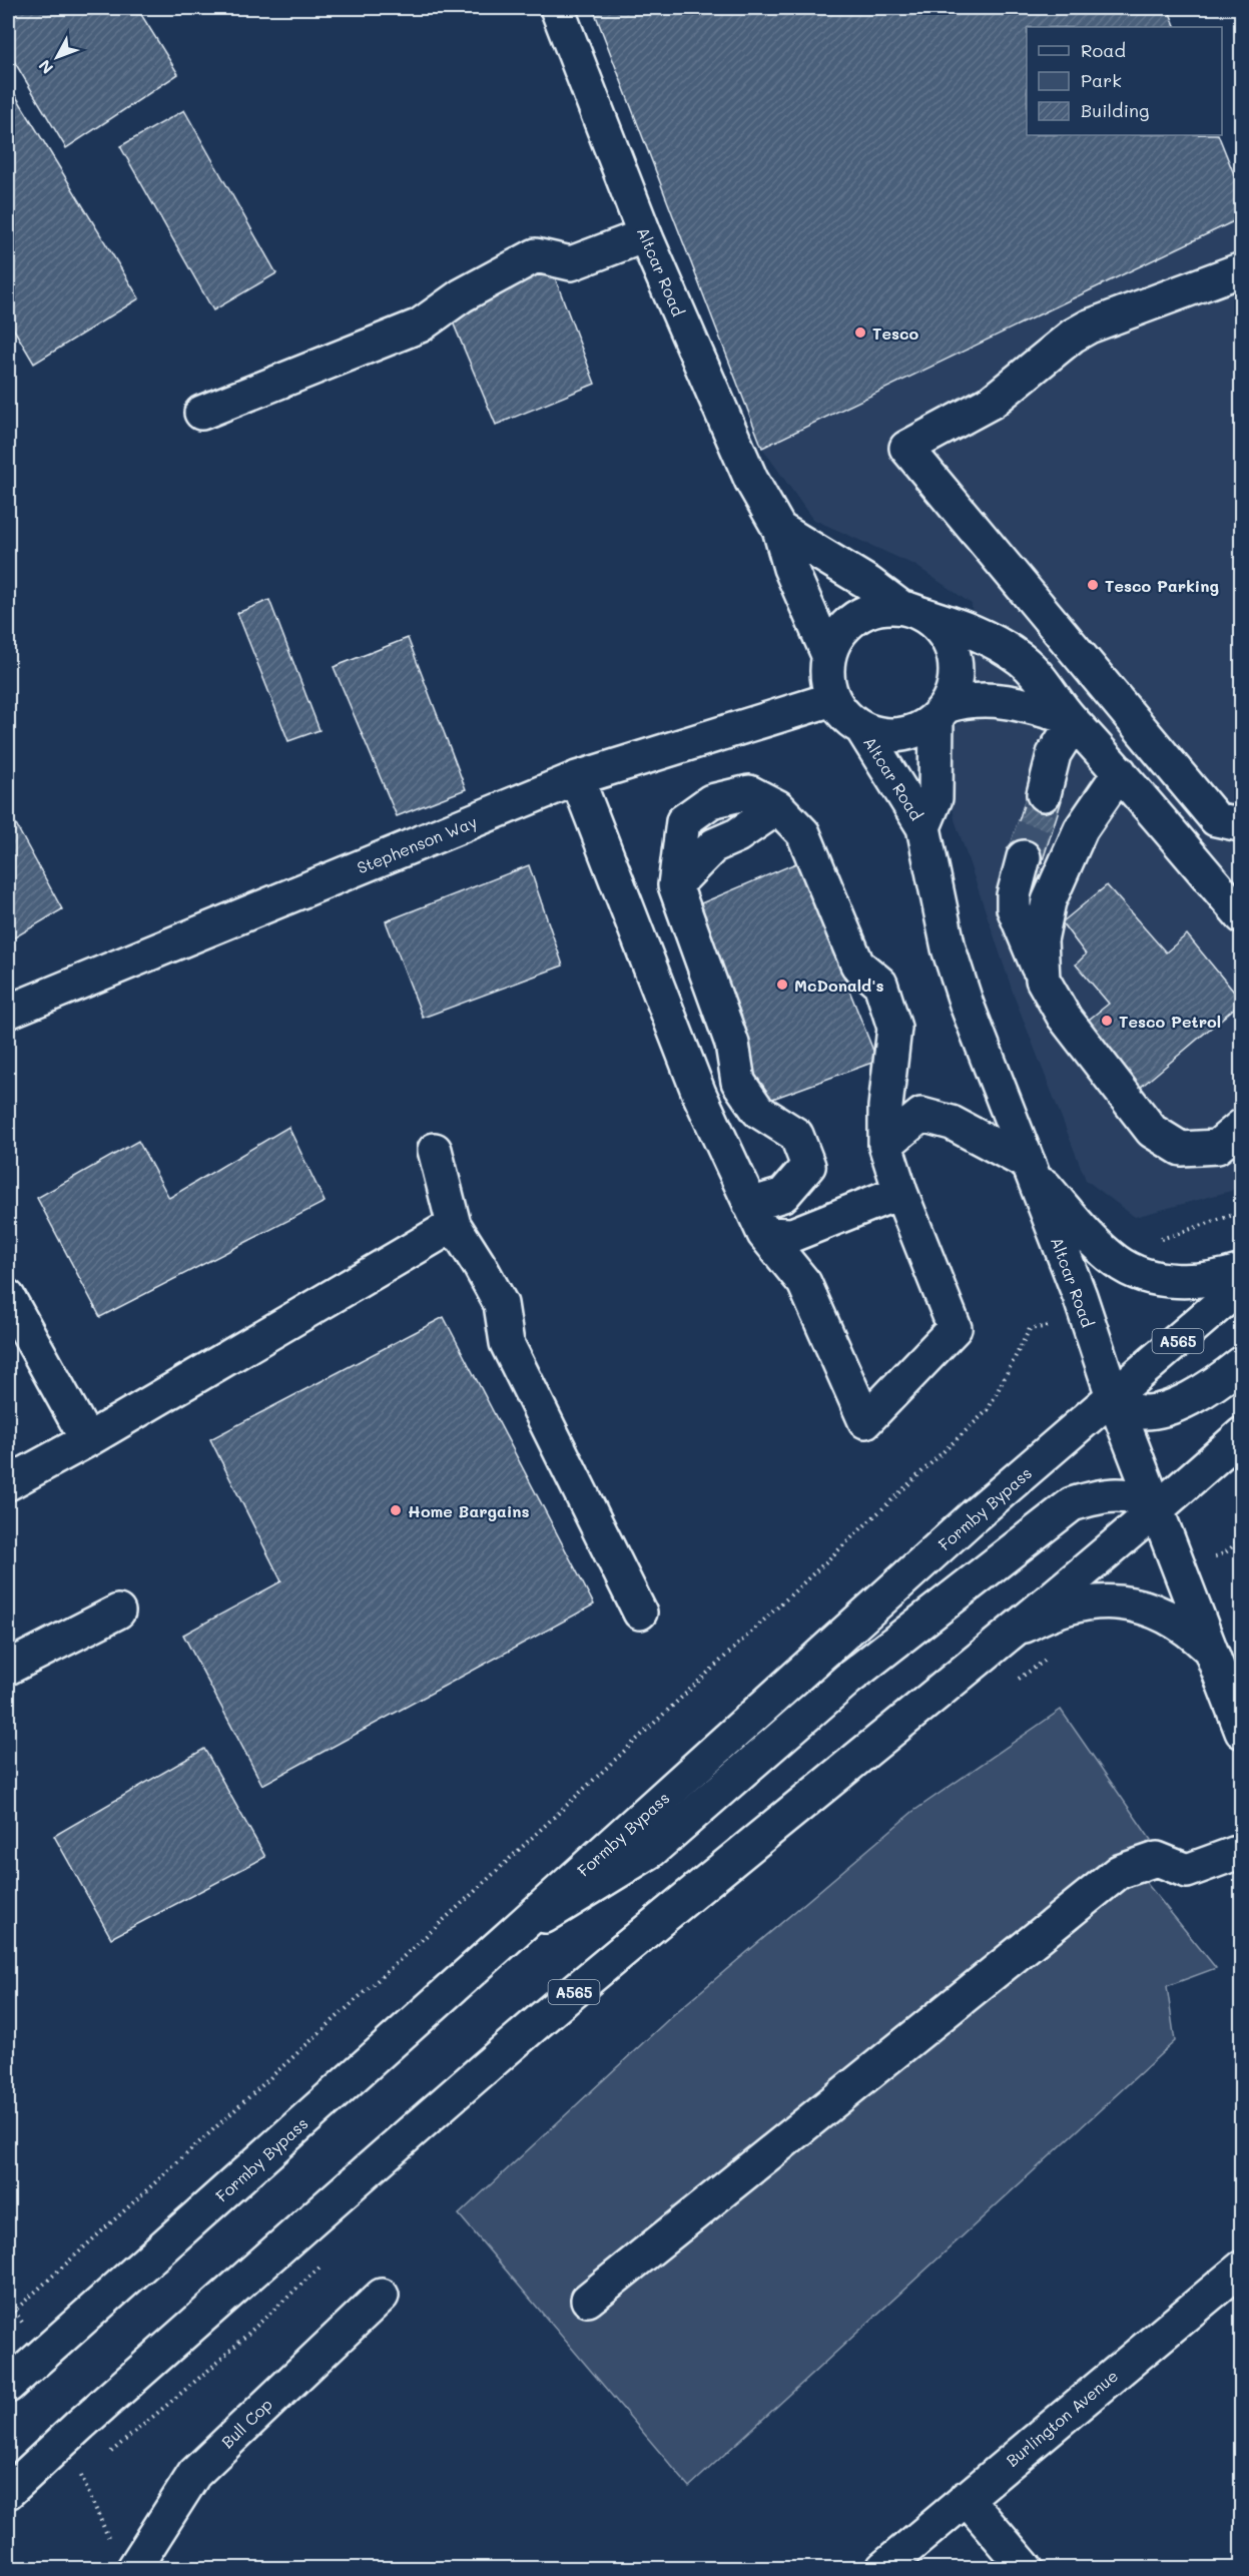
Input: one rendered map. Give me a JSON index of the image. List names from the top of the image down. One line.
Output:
{"streets":{"main road":["Altcar Road","Stephenson Way","A565","Formby Bypass","Burlington Avenue","Bull Cop"]},"crossings":[["Altcar Road","Stephenson Way"],["Altcar Road","A565"],["Altcar Road","Formby Bypass"]],"places":["Tesco","Tesco Parking","McDonald's","Tesco Petrol","Home Bargains"],"legend":["Road","Park","Building"],"north":"bottom left"}
